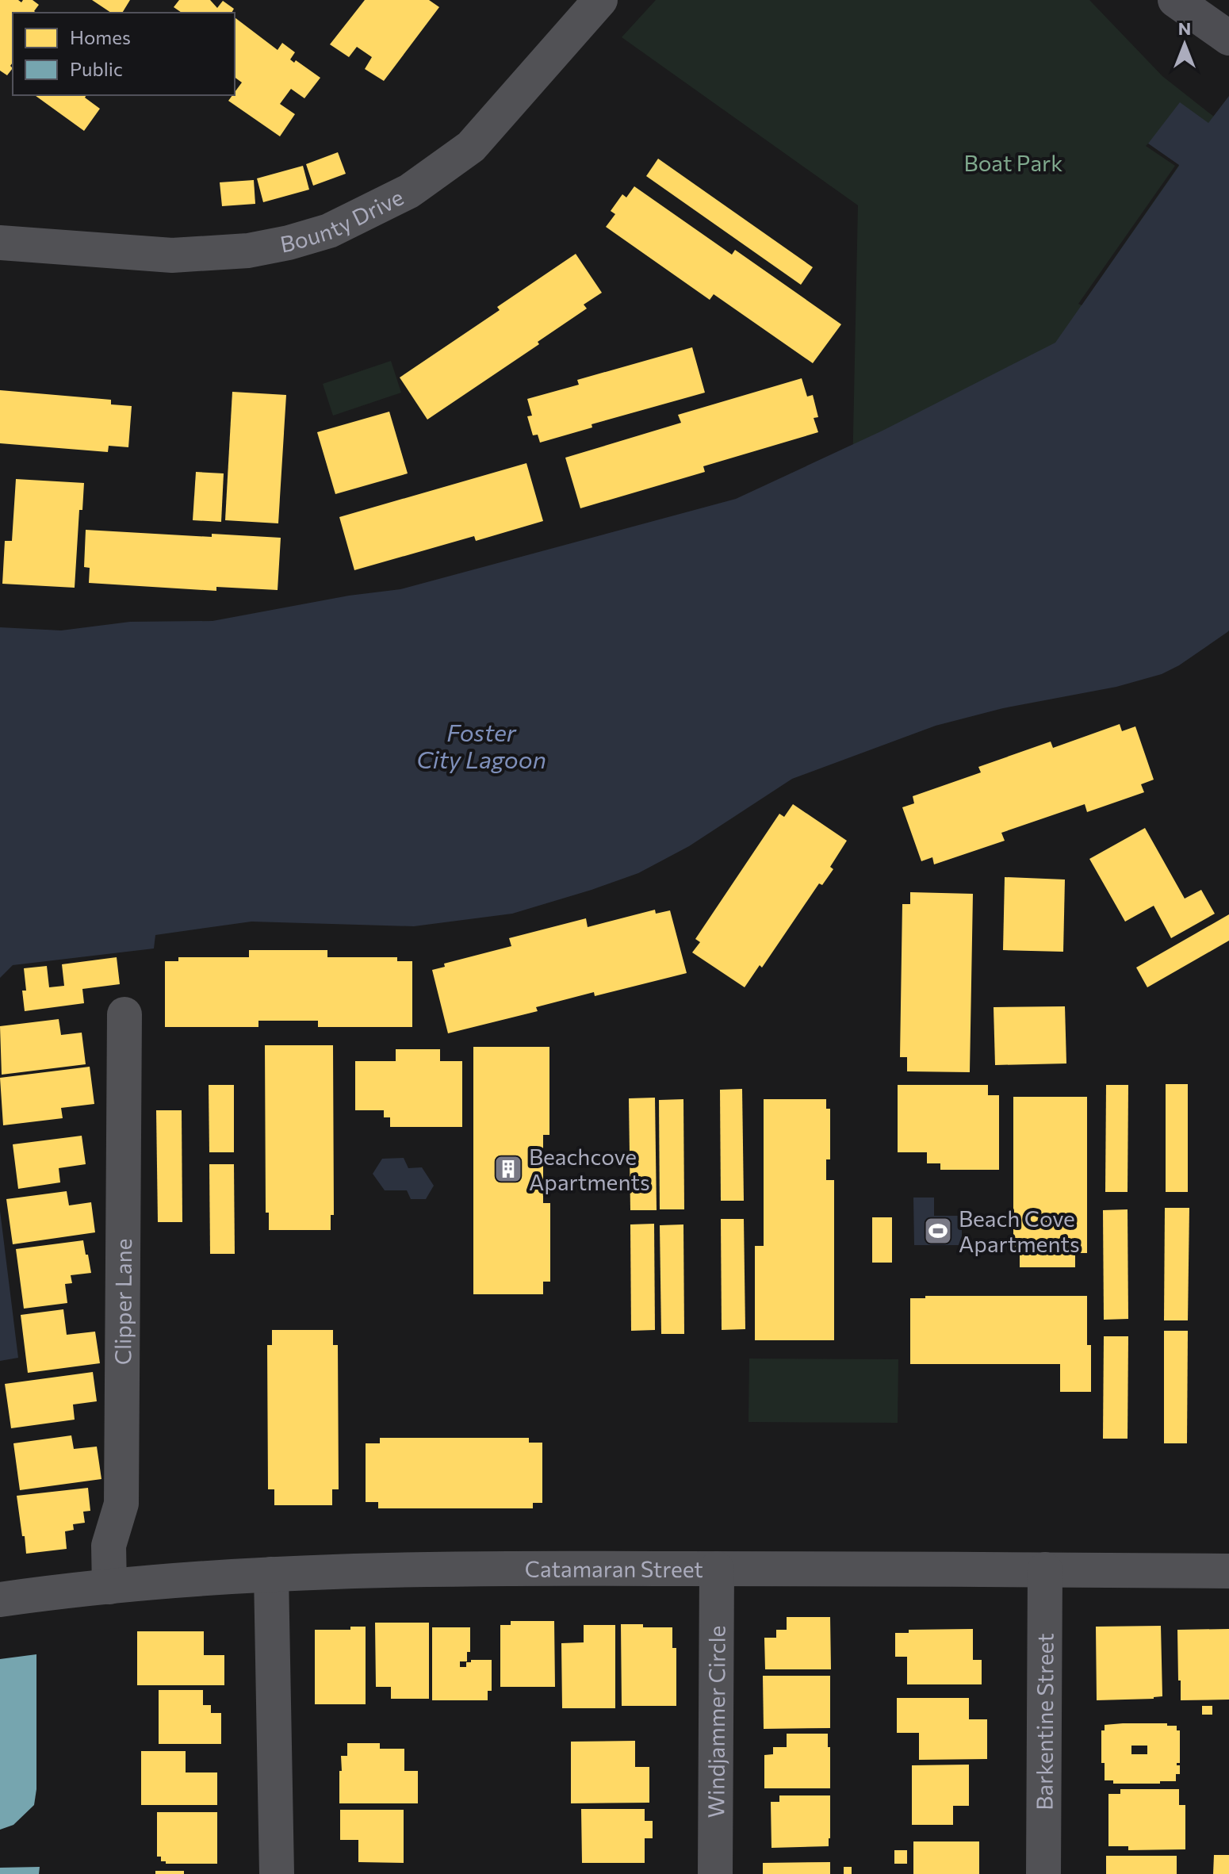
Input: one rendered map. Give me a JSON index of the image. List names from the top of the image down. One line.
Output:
{"streets":{"street":["Bounty Drive","Clipper Lane","Catamaran Street","Windjammer Circle","Barkentine Street"]},"crossings":[["Clipper Lane","Catamaran Street"],["Catamaran Street","Windjammer Circle"],["Catamaran Street","Barkentine Street"]],"water":["Foster City Lagoon"],"parks":["Boat Park"],"places":{"building":["Beachcove Apartments"],"sports":["Beach Cove Apartments"]},"legend":["Homes","Public"],"north":"top"}
